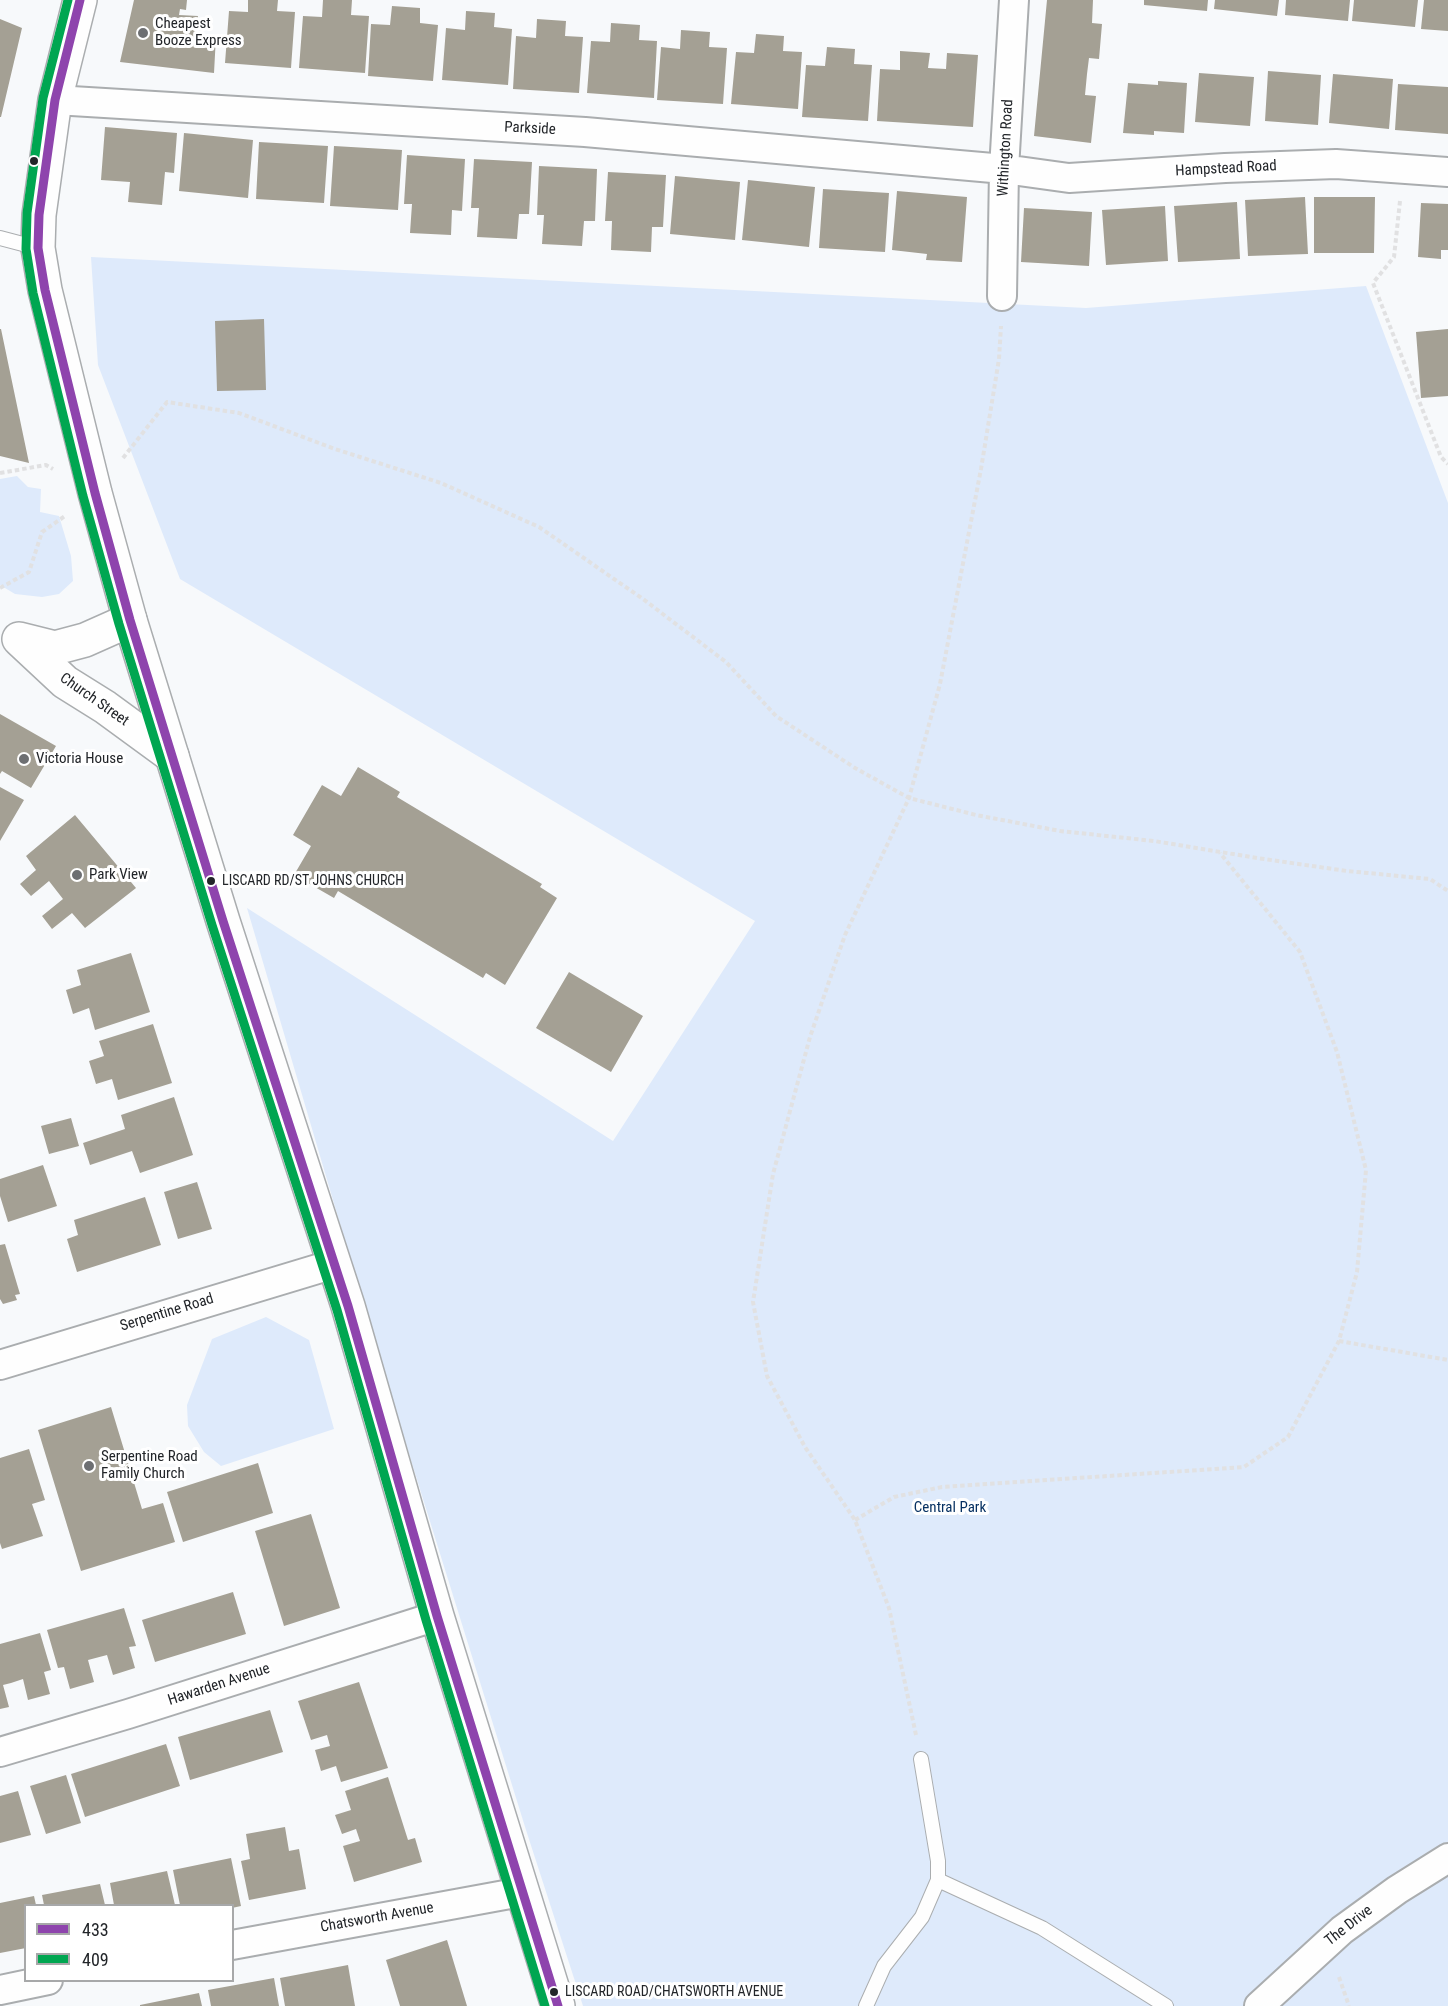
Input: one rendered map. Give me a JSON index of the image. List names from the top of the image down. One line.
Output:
{"streets":{"main road":["Church Street"],"street":["Parkside","Withington Road","Hampstead Road","Serpentine Road","Hawarden Avenue","Chatsworth Avenue","The Drive"]},"crossings":[["Parkside","Withington Road"],["Parkside","Hampstead Road"],["Withington Road","Hampstead Road"]],"parks":["Central Park"],"places":["Cheapest Booze Express","Victoria House","Park View","LISCARD RD/ST JOHNS CHURCH","Serpentine Road Family Church","LISCARD ROAD/CHATSWORTH AVENUE"],"lines":["transit line 433","transit line 409"],"legend":["433","409"]}
